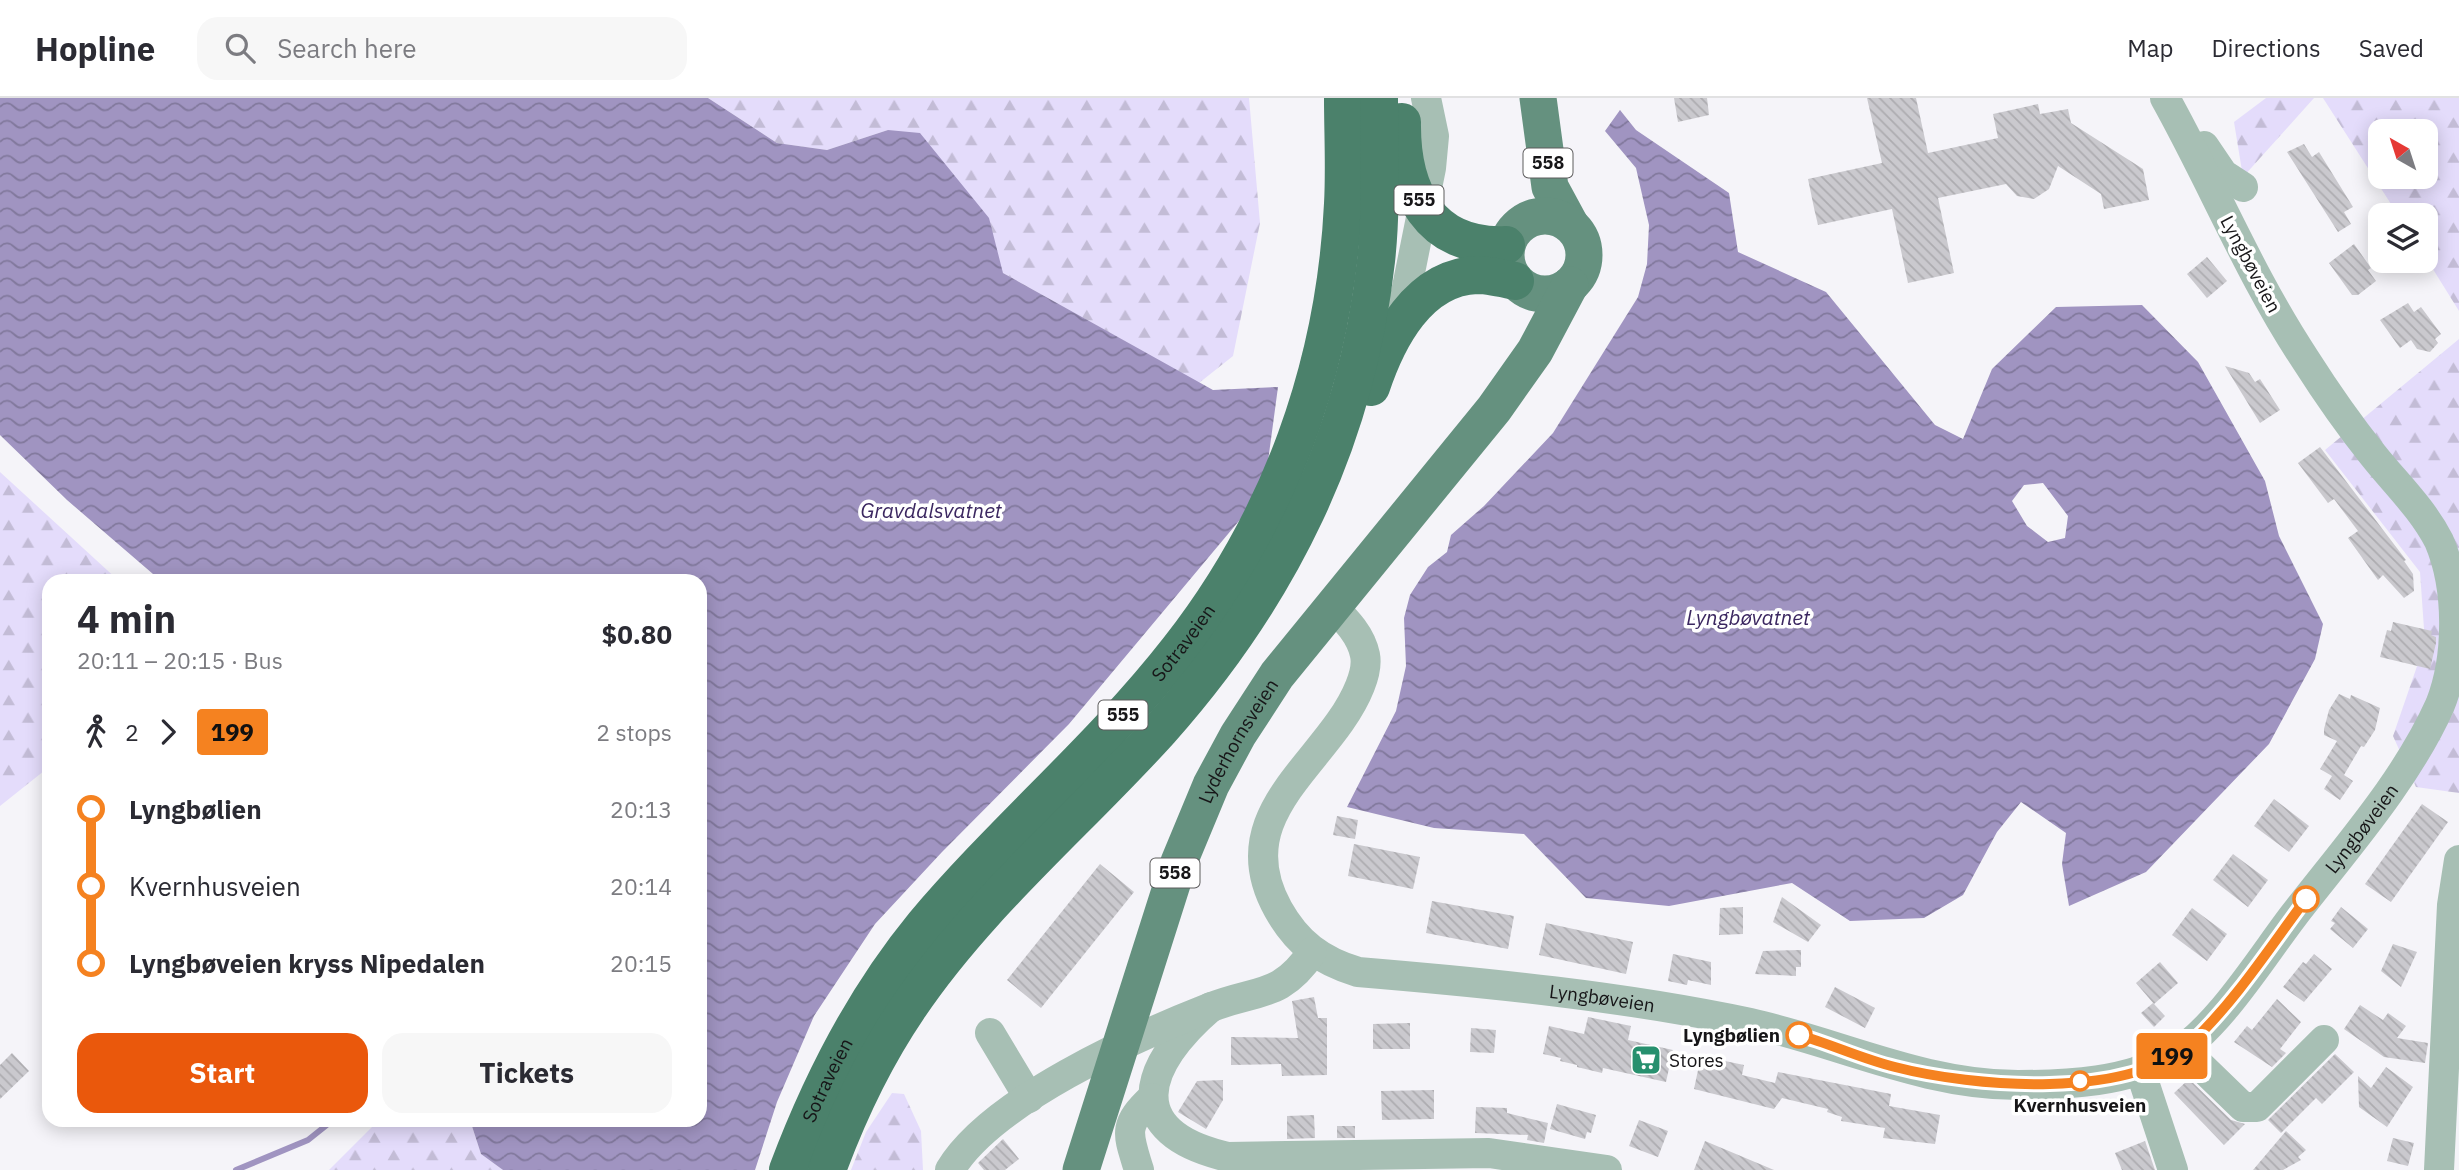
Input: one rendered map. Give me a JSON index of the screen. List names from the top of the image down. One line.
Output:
{"streets":{"highway":["555","Sotraveien"],"main road":["558","Lyderhornsveien"],"street":["Lyngbøveien"]},"crossings":[["558","555"],["558","Lyderhornsveien"],["555","Sotraveien"],["555","Lyderhornsveien"],["Lyngbøveien","Lyderhornsveien"]],"water":["Gravdalsvatnet","Lyngbøvatnet"],"places":{"other":["Lyngbølien","Kvernhusveien"],"supermarket":["Stores"]},"lines":["bus line 199"],"north":"top left","page":{"header":"Hopline","search":"Search here","nav":["Map","Directions","Saved"],"on_map":"199","heading":["4 min","20:11 – 20:15 · Bus","$0.80"],"legs":["2","199","2 stops"],"list":[{"name":"Lyngbølien","value":"20:13"},{"name":"Kvernhusveien","value":"20:14"},{"name":"Lyngbøveien kryss Nipedalen","value":"20:15"}],"buttons":["Start","Tickets"]}}
